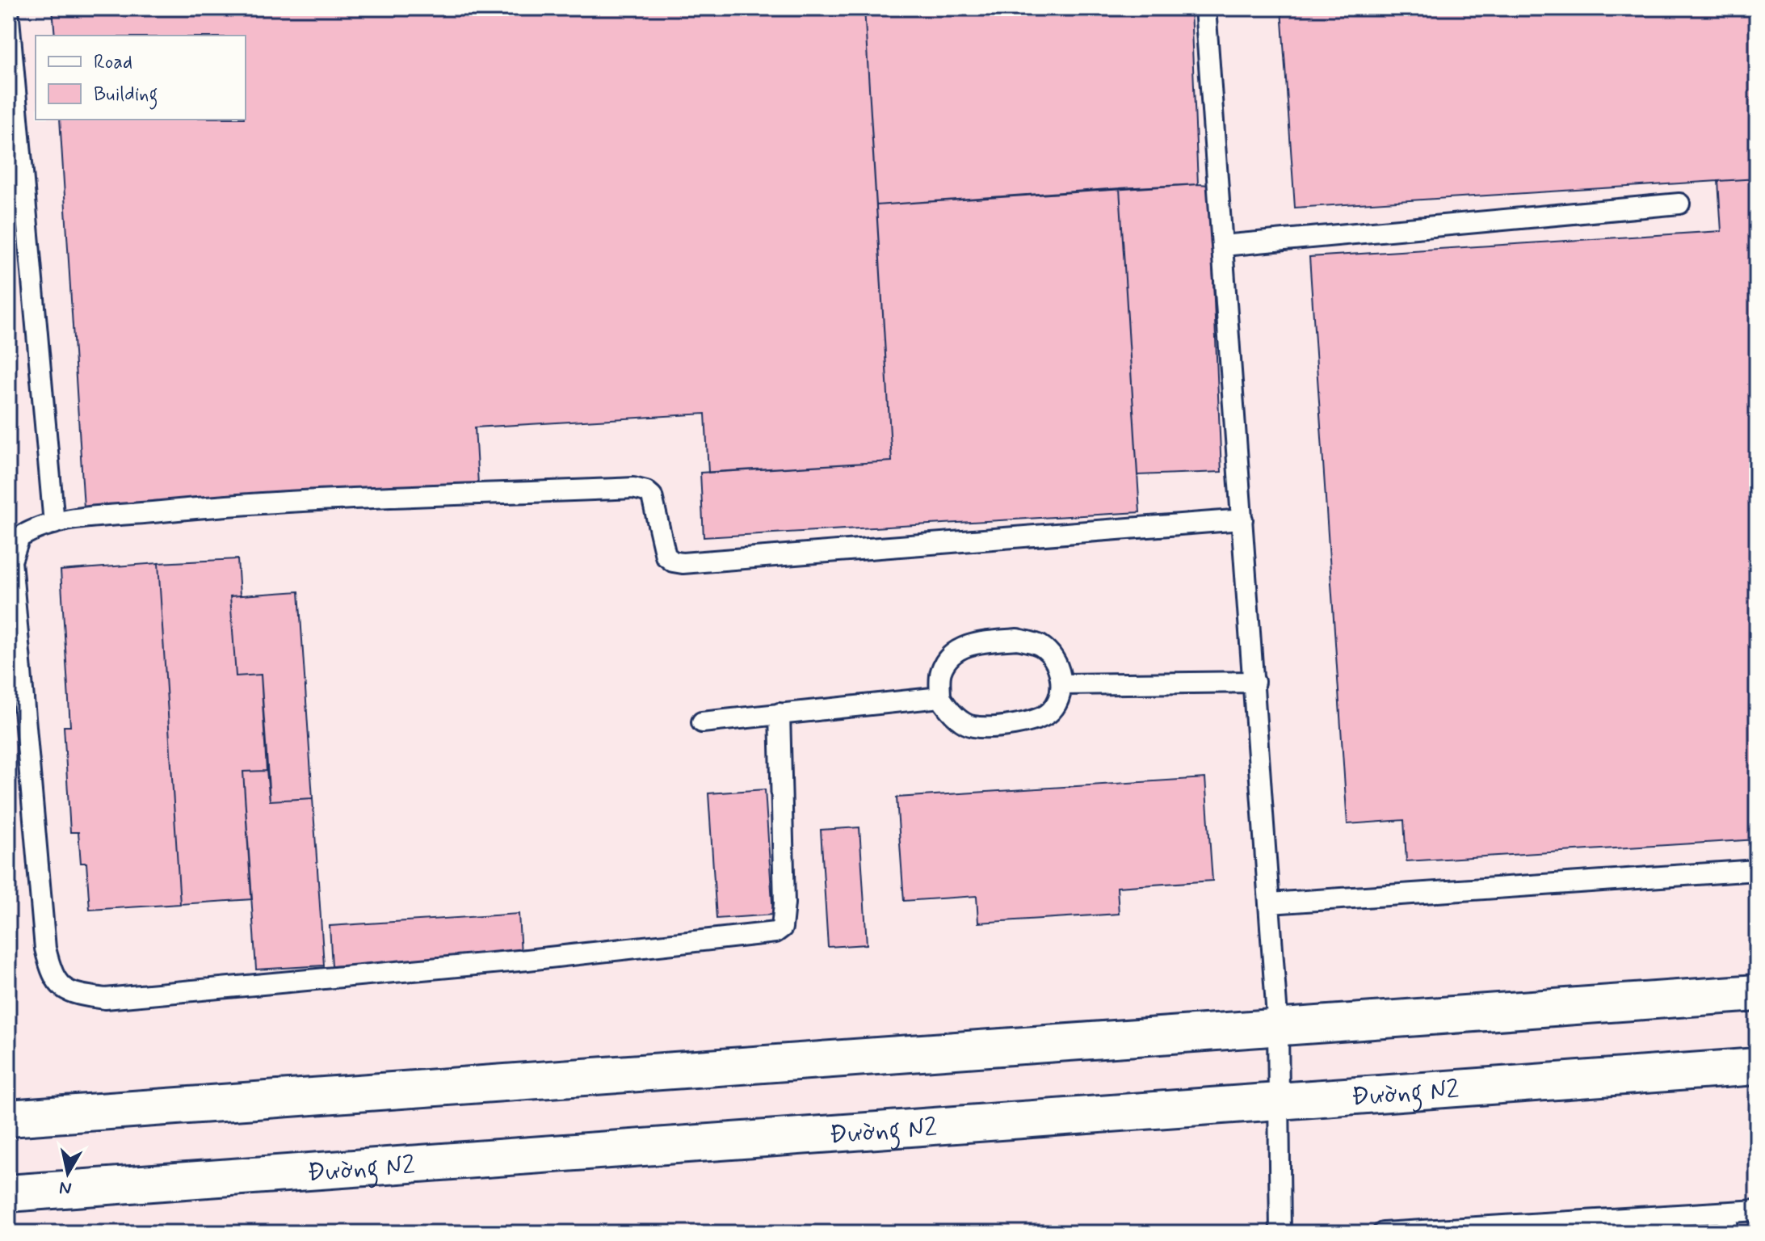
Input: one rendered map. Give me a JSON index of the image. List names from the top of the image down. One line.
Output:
{"streets":{"street":["Đường N2"]},"legend":["Road","Building"],"north":"bottom"}
